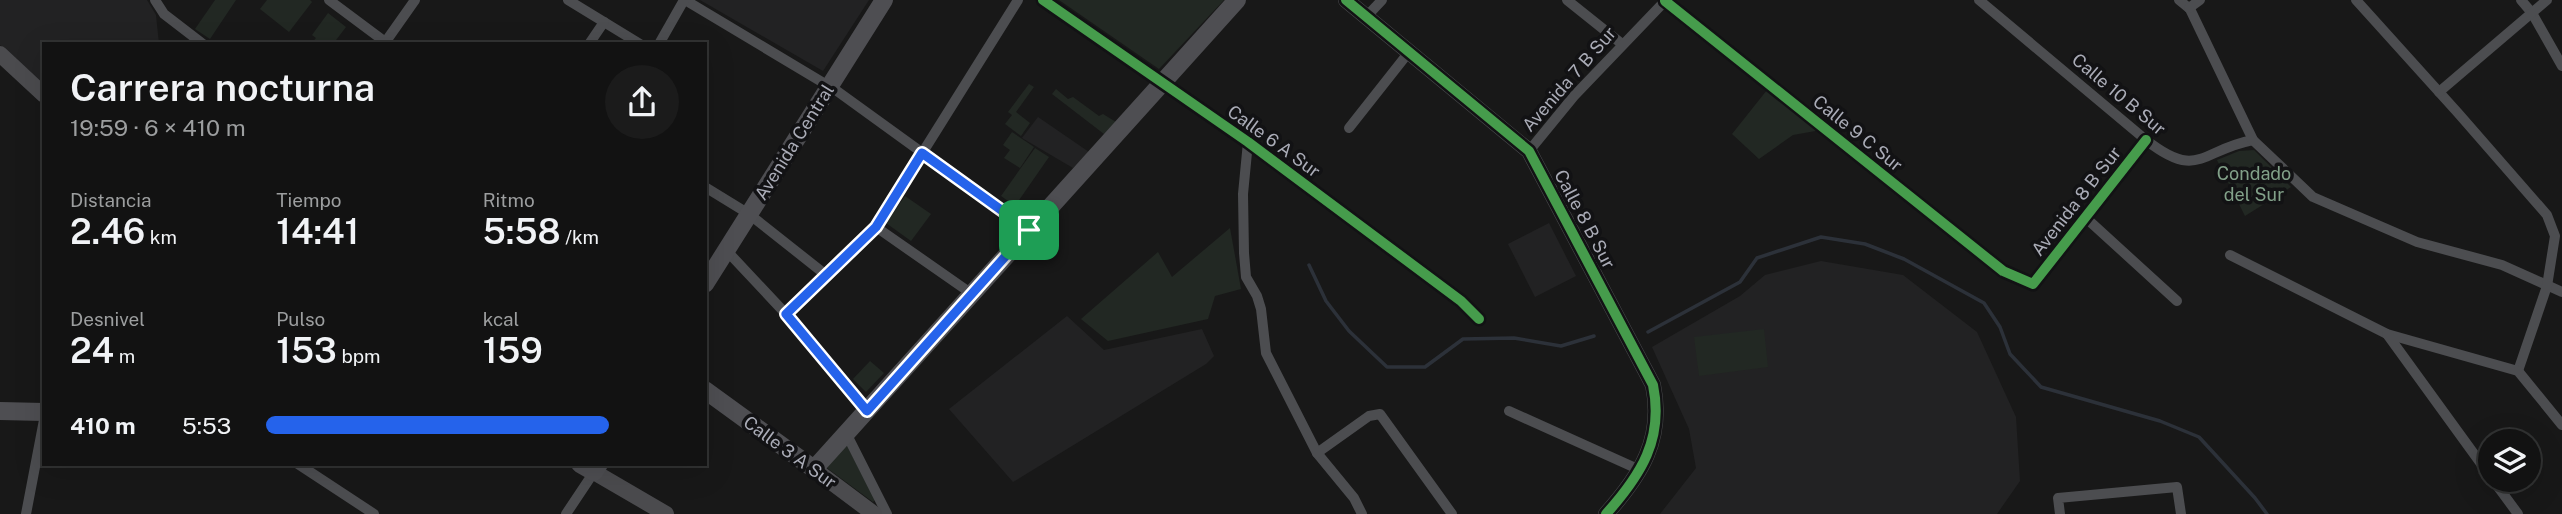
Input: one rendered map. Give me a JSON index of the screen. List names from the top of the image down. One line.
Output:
{"streets":{"main road":["Avenida Central","Calle 3 A Sur"],"street":["Avenida 7 B Sur","Calle 10 B Sur","Calle 9 C Sur","Calle 6 A Sur","Avenida 8 B Sur","Calle 8 B Sur"]},"crossings":[["Avenida 7 B Sur","Calle 9 C Sur"],["Avenida 7 B Sur","Calle 8 B Sur"],["Calle 10 B Sur","Avenida 8 B Sur"],["Calle 9 C Sur","Avenida 8 B Sur"]],"parks":["Condado del Sur"],"page":{"heading":["Carrera nocturna","19:59 · 6 × 410 m"],"stats":[["Distancia","2.46 km"],["Tiempo","14:41"],["Ritmo","5:58 /km"],["Desnivel","24 m"],["Pulso","153 bpm"],["kcal","159"]],"list":[{"name":"410 m","note":"5:53"}]}}
